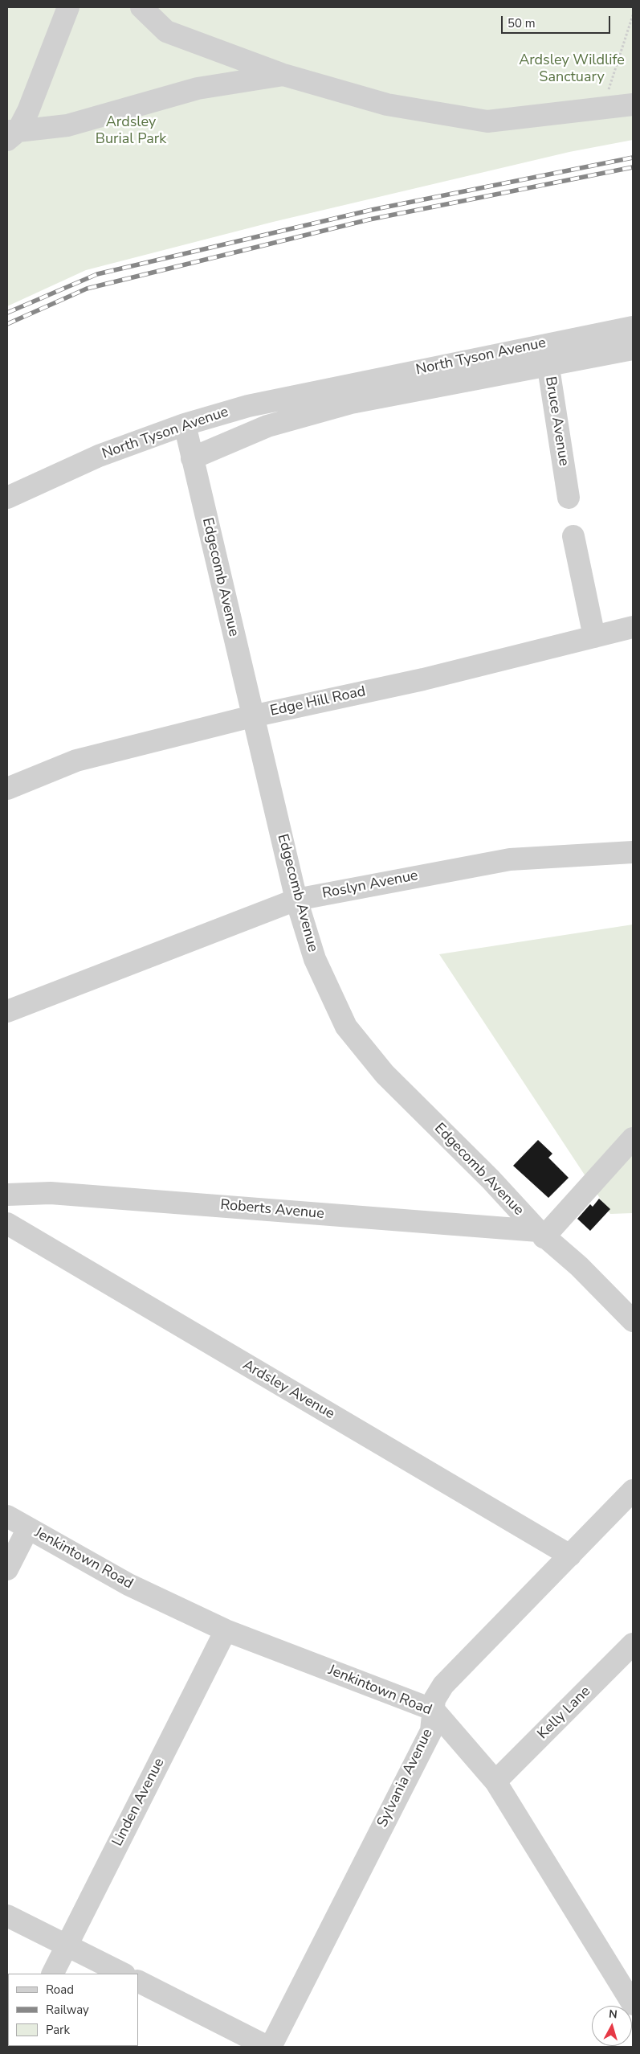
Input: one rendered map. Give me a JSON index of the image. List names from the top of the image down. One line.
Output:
{"streets":{"street":["North Tyson Avenue","Bruce Avenue","Edgecomb Avenue","Edge Hill Road","Roslyn Avenue","Roberts Avenue","Ardsley Avenue","Jenkintown Road","Kelly Lane","Sylvania Avenue","Linden Avenue"]},"crossings":[["North Tyson Avenue","Bruce Avenue"],["North Tyson Avenue","Edgecomb Avenue"],["Edgecomb Avenue","Edge Hill Road"],["Edgecomb Avenue","Roslyn Avenue"],["Edgecomb Avenue","Roberts Avenue"],["Ardsley Avenue","Sylvania Avenue"],["Jenkintown Road","Kelly Lane"],["Jenkintown Road","Sylvania Avenue"],["Jenkintown Road","Linden Avenue"]],"parks":["Ardsley Wildlife Sanctuary","Ardsley Burial Park"],"legend":["Road","Railway","Park"],"scale_bar":"50 m","north":"top"}
